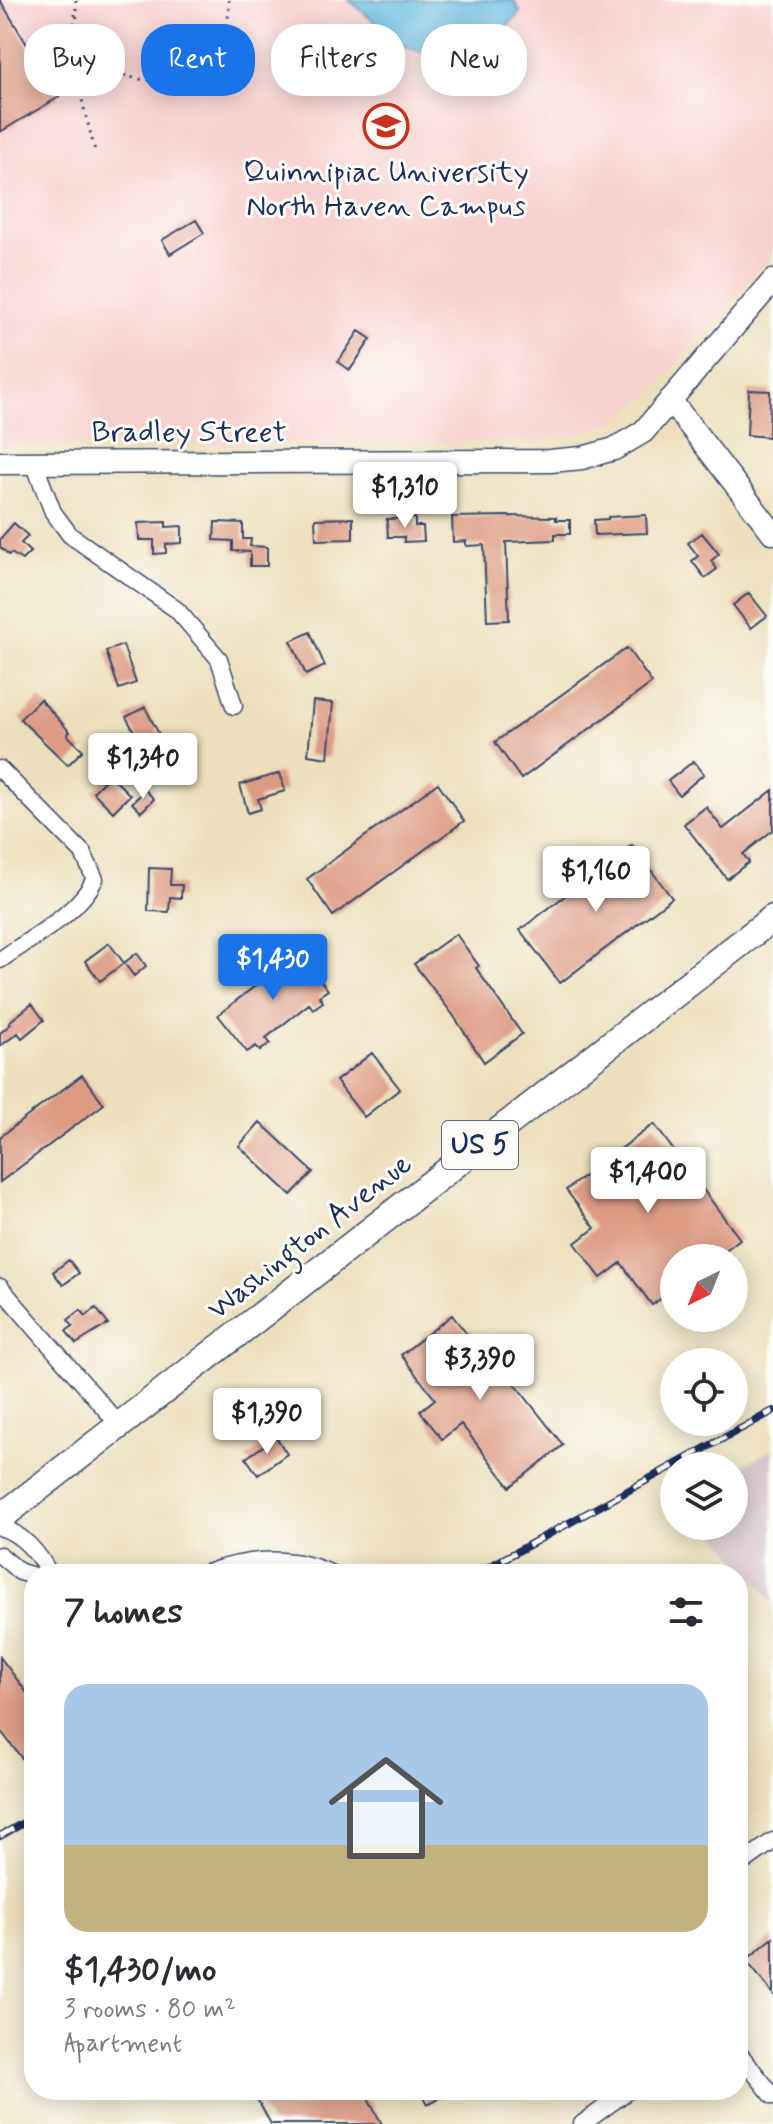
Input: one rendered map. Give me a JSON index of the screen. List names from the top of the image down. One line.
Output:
{"streets":{"main road":["US 5","Washington Avenue"],"street":["Bradley Street"]},"places":{"school or university":["Quinnipiac University North Haven Campus"]},"north":"bottom left","page":{"chip":["Buy","Rent","Filters","New"],"price":["$1,310","$1,340","$1,160","$1,430","$1,400","$3,390","$1,390"],"heading":"7 homes","list":[{"name":"$1,430/mo","note":"3 rooms · 80 m² · Apartment"}]}}
